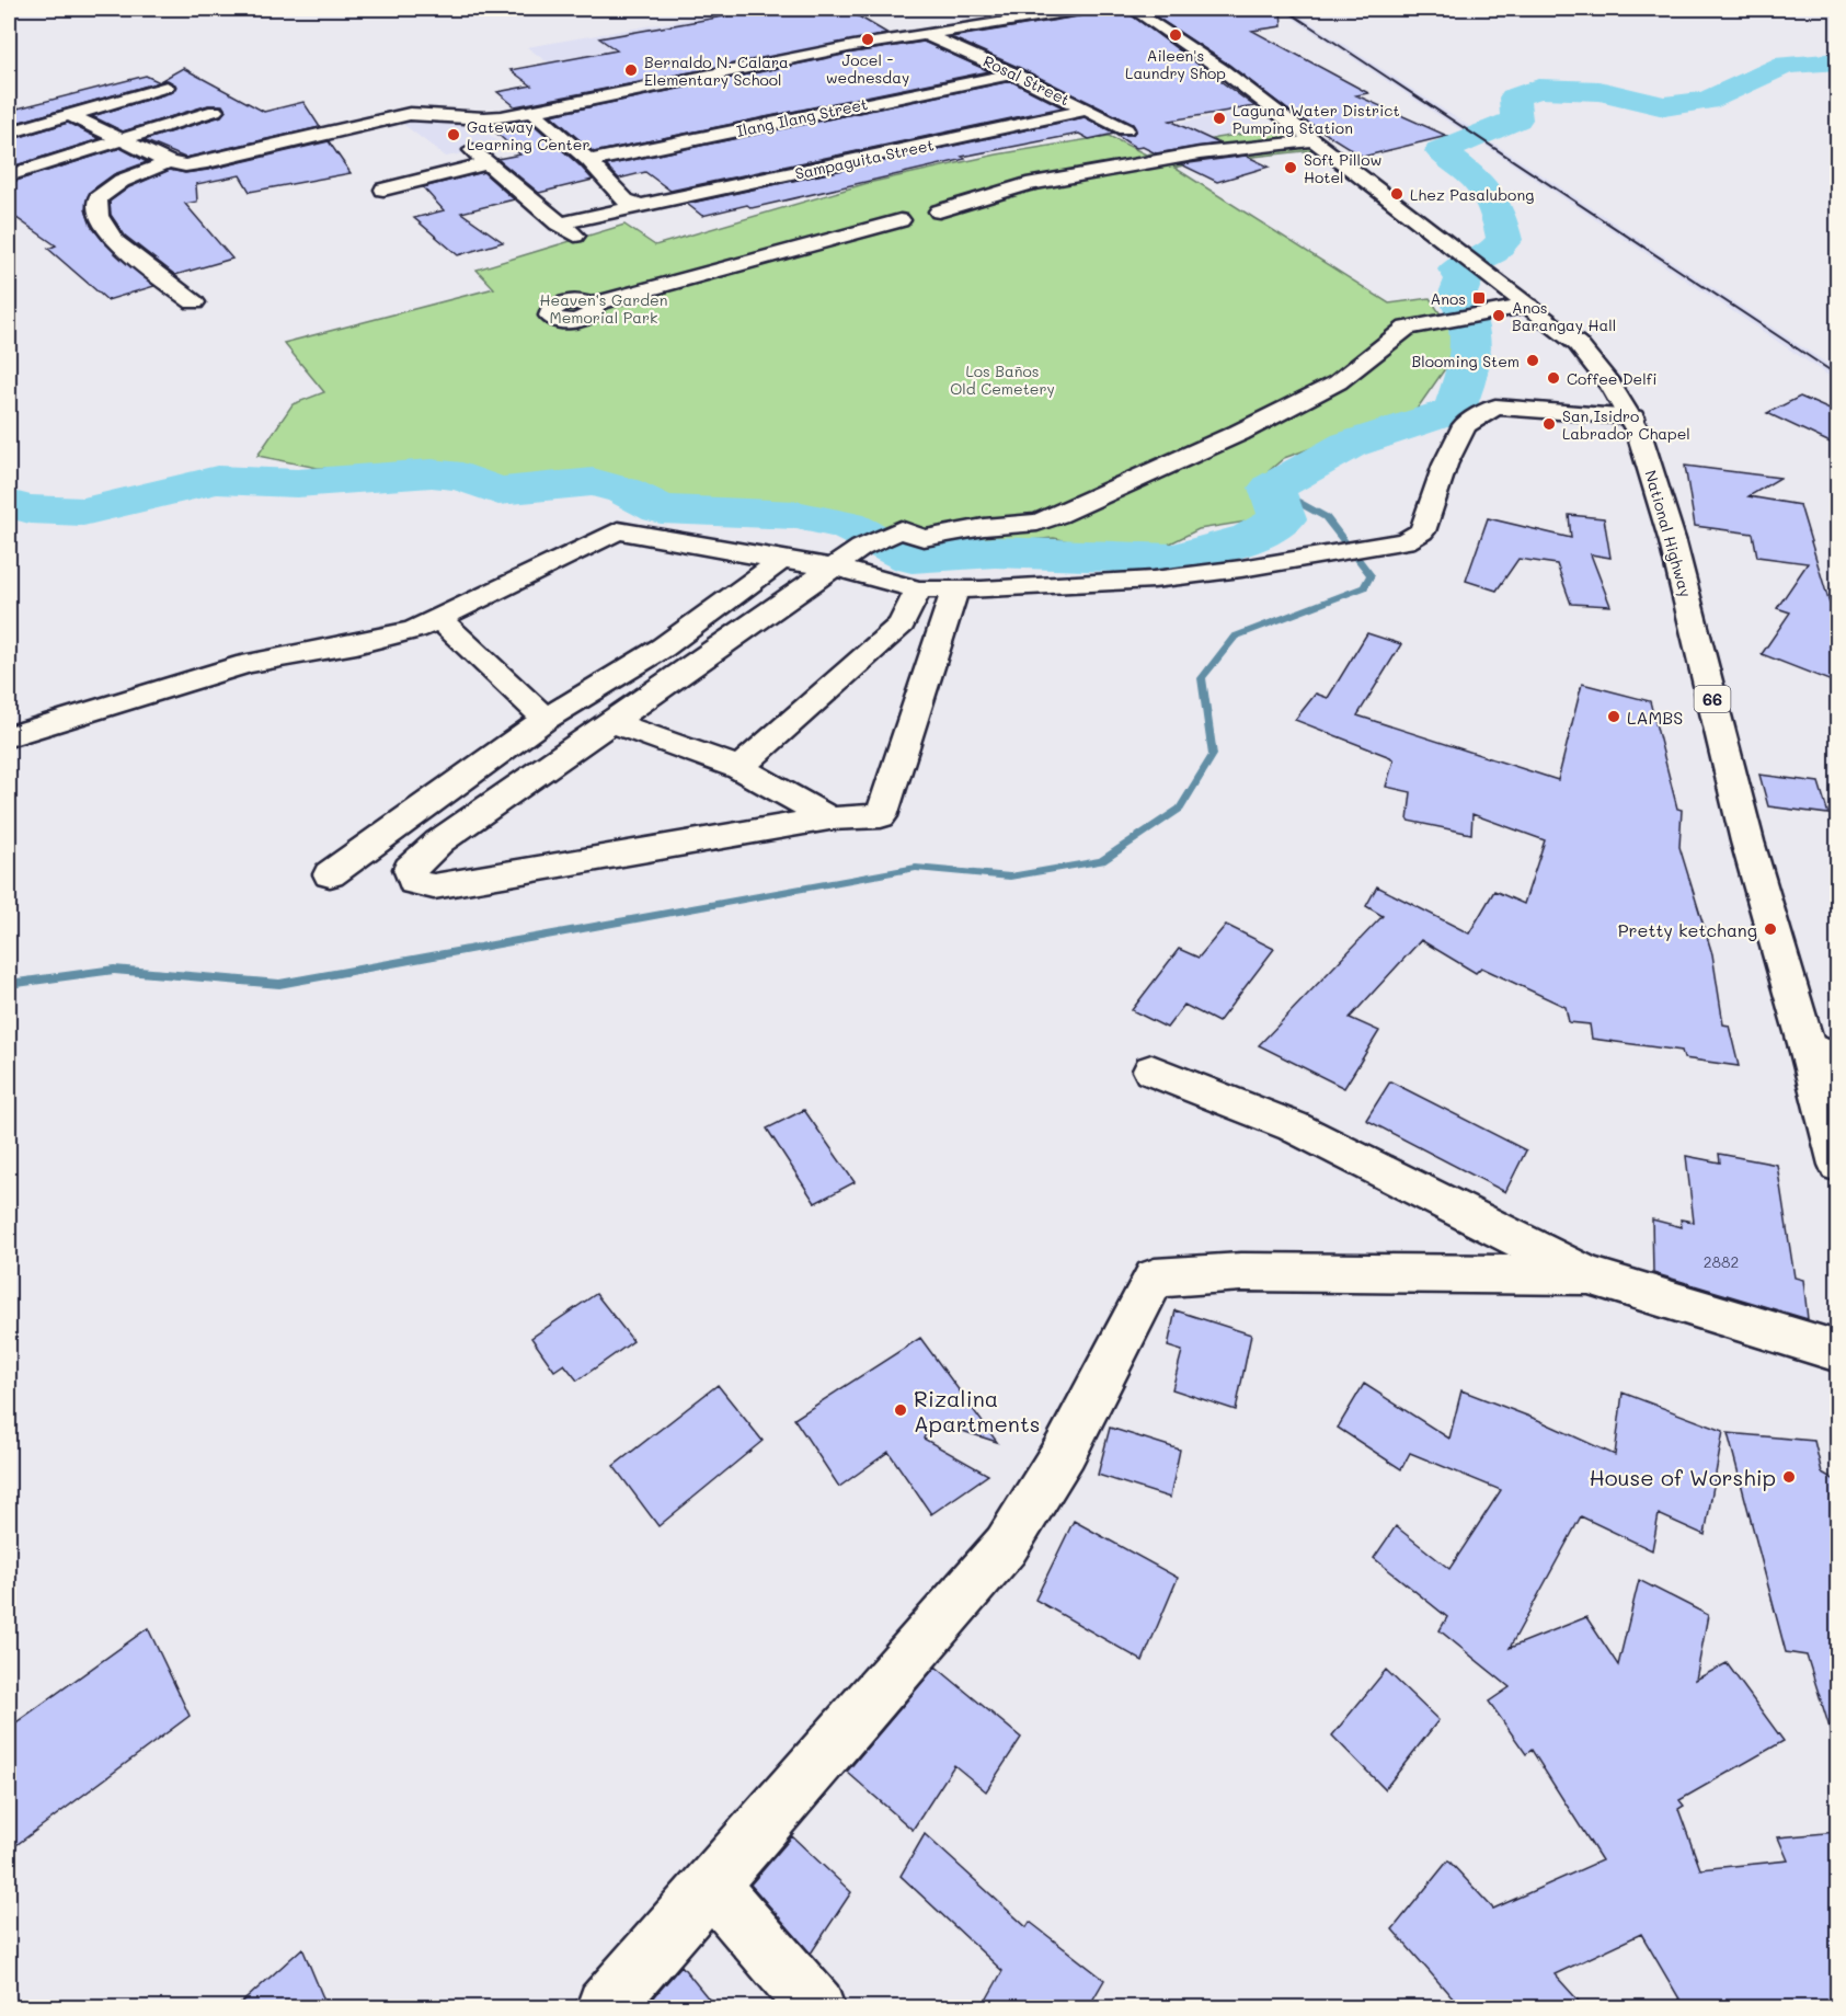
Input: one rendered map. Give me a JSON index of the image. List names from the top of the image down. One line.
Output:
{"streets":{"street":["Rosal Street","Ilang Ilang Street","Sampaguita Street","National Highway","66"]},"crossings":[["Rosal Street","Ilang Ilang Street"],["Rosal Street","Sampaguita Street"]],"parks":["Heaven's Garden Memorial Park","Los Baños Old Cemetery"],"places":{"other":["Aileen's Laundry Shop","Jocel - wednesday","Bernaldo N. Calara Elementary School","Laguna Water District Pumping Station","Gateway Learning Center","Soft Pillow Hotel","Lhez Pasalubong","Anos Barangay Hall","Blooming Stem","Coffee Delfi","San Isidro Labrador Chapel","LAMBS","Pretty ketchang","Rizalina Apartments","House of Worship"],"transit":["Anos"]},"house_numbers":["2882"]}
